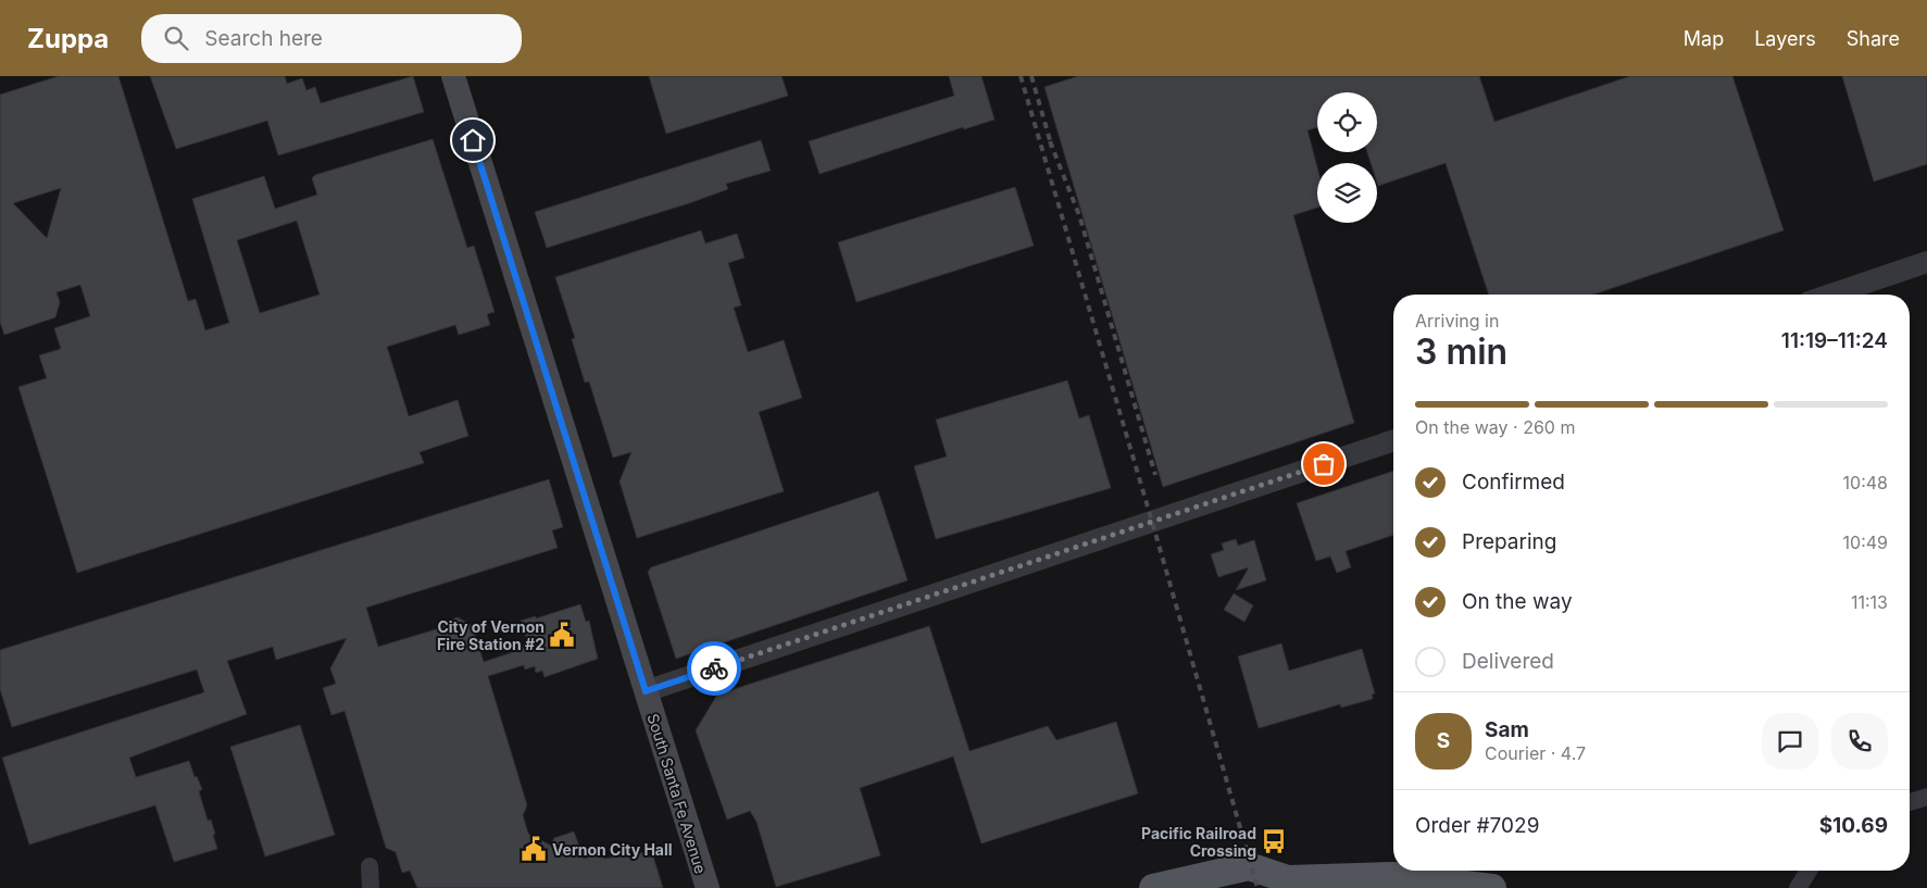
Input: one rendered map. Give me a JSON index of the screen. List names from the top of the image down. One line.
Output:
{"streets":{"main road":["South Santa Fe Avenue"]},"places":{"public building":["City of Vernon Fire Station #2","Vernon City Hall"],"bus stop":["Pacific Railroad Crossing"]},"page":{"header":"Zuppa","search":"Search here","nav":["Map","Layers","Share"],"heading":["3 min","Arriving in","11:19–11:24"],"panel":["Sam","Courier · 4.7","Order #7029","$10.69"],"bar":"On the way · 260 m","list":[["Confirmed","10:48"],["Preparing","10:49"],["On the way","11:13"],"Delivered"],"round":"S"}}
